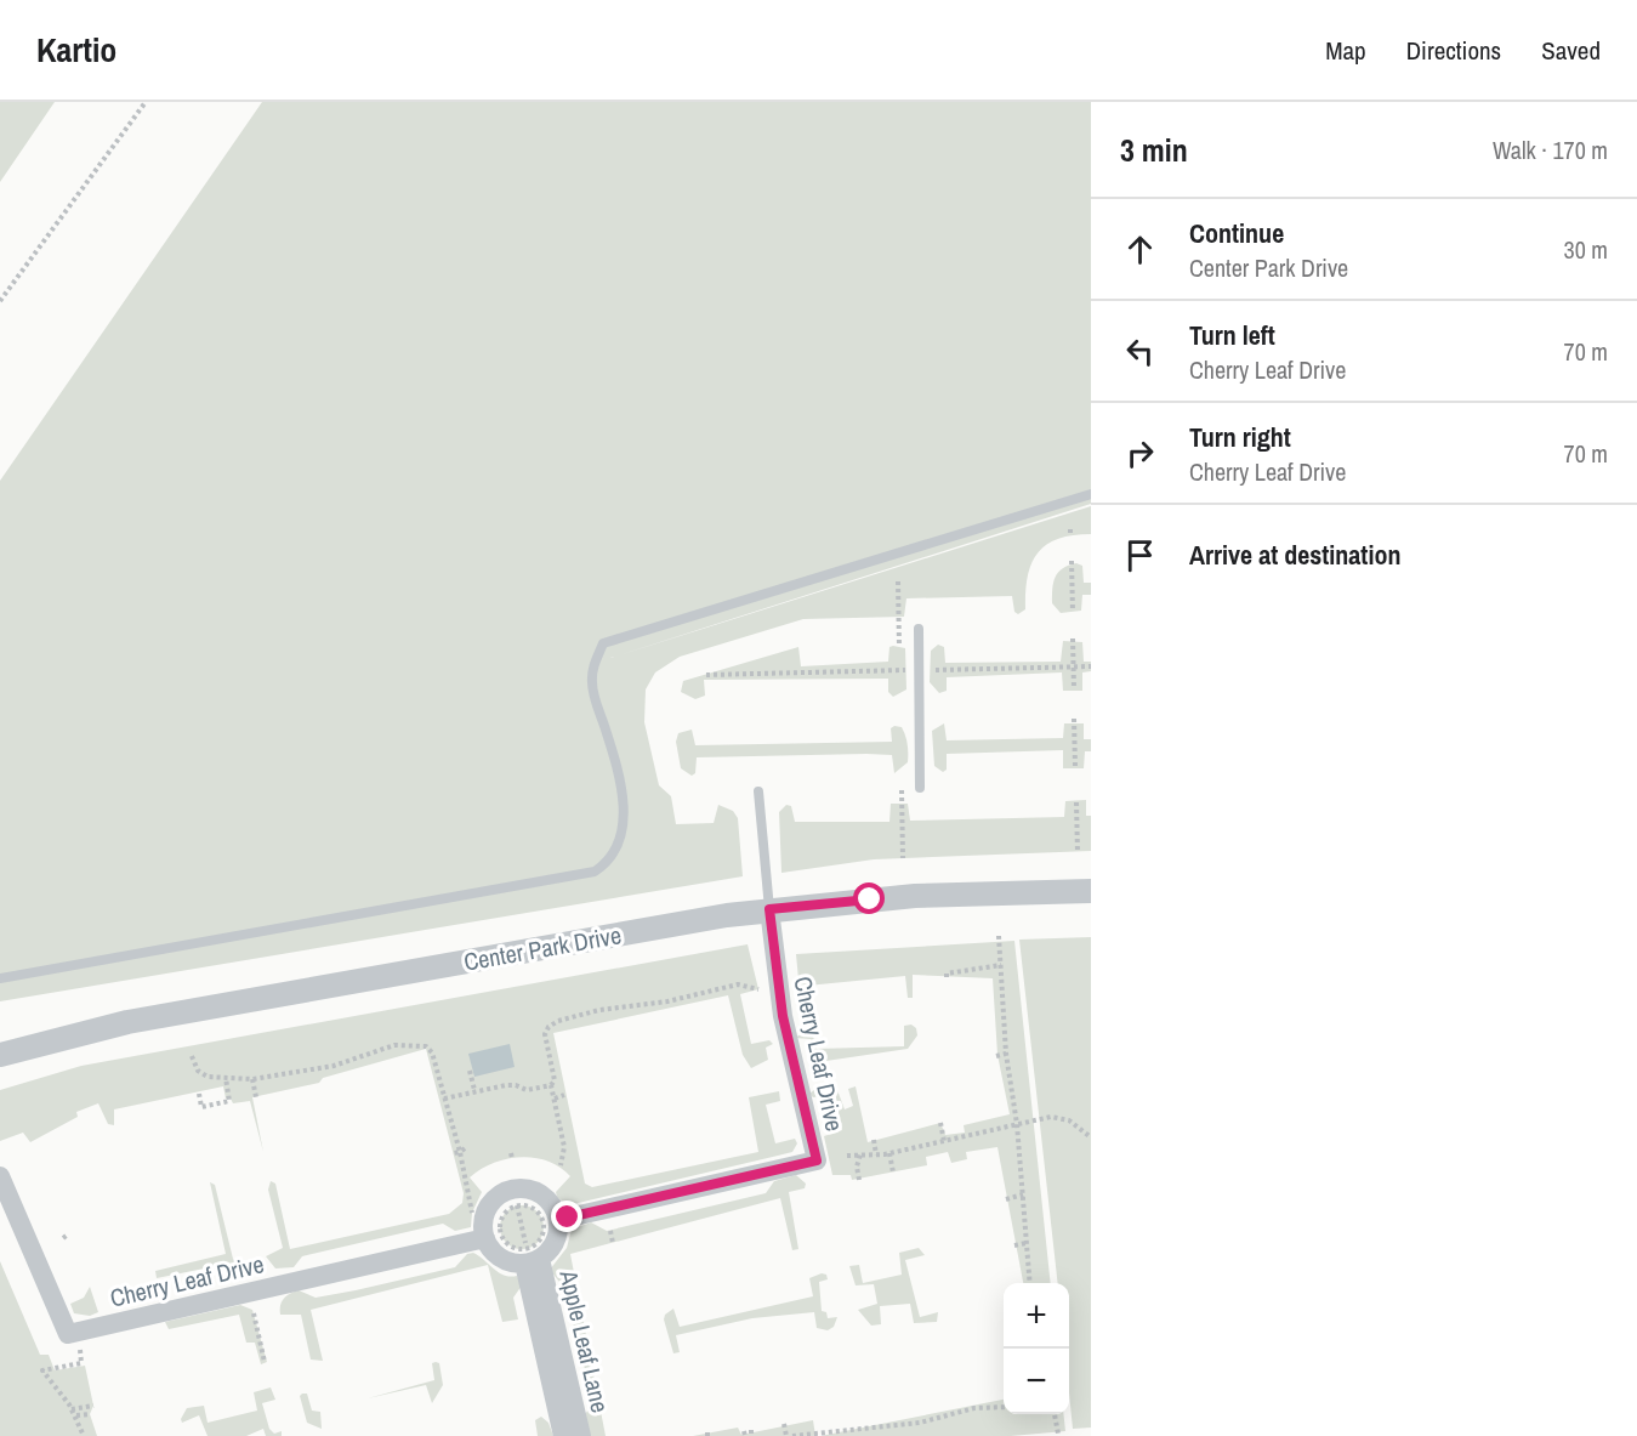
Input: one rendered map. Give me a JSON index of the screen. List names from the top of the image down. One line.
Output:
{"streets":{"street":["Center Park Drive","Cherry Leaf Drive","Apple Leaf Lane"]},"crossings":[["Center Park Drive","Cherry Leaf Drive"]],"page":{"header":"Kartio","nav":["Map","Directions","Saved"],"heading":["3 min","Walk · 170 m"],"list":[["Continue","Center Park Drive","30 m"],["Turn left","Cherry Leaf Drive","70 m"],["Turn right","Cherry Leaf Drive","70 m"],"Arrive at destination"],"map_buttons":["+","−"]}}
